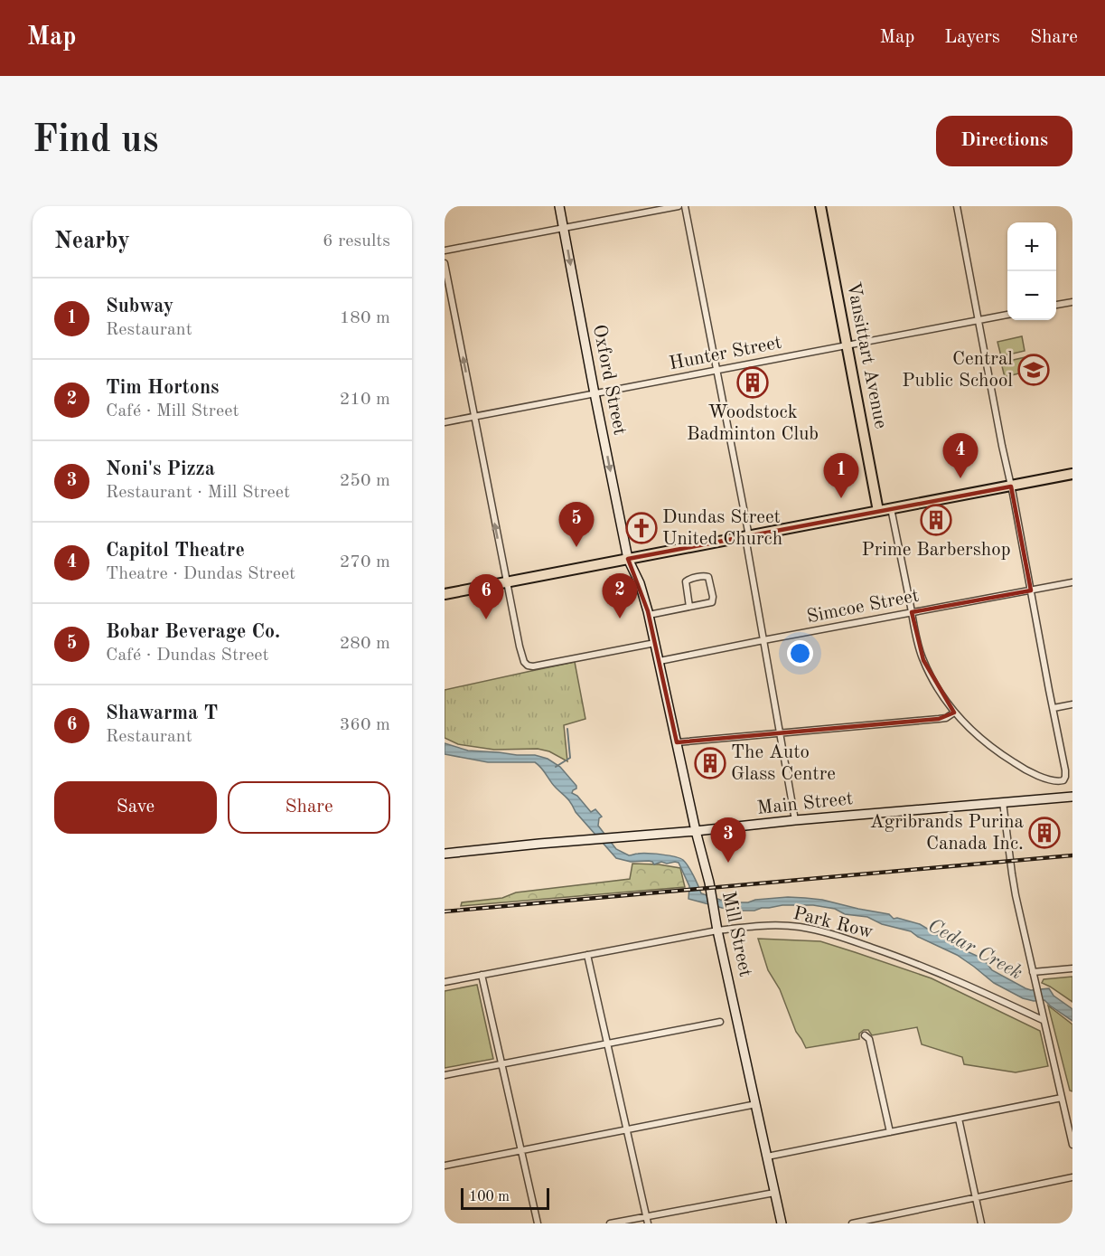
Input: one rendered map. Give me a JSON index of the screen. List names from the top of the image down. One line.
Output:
{"streets":{"main road":["Vansittart Avenue","Oxford Street","Main Street","Mill Street"],"street":["Hunter Street","Simcoe Street","Park Row"]},"crossings":[["Hunter Street","Vansittart Avenue"],["Hunter Street","Oxford Street"],["Oxford Street","Mill Street"],["Simcoe Street","Mill Street"],["Main Street","Mill Street"],["Park Row","Mill Street"]],"one_way":["Oxford Street"],"water":["Cedar Creek"],"places":{"school or university":["Central Public School"],"building":["Woodstock Badminton Club","Prime Barbershop","The Auto Glass Centre","Agribrands Purina Canada Inc."],"church":["Dundas Street United Church"]},"scale_bar":"100 m","page":{"header":"Map","nav":["Map","Layers","Share"],"buttons":["Directions",["Save","Share"]],"title":"Find us","heading":["Nearby","6 results"],"map_buttons":["+","−"],"list":[{"mark":"1","name":"Subway","note":"Restaurant","value":"180 m"},{"mark":"2","name":"Tim Hortons","note":"Café · Mill Street","value":"210 m"},{"mark":"3","name":"Noni's Pizza","note":"Restaurant · Mill Street","value":"250 m"},{"mark":"4","name":"Capitol Theatre","note":"Theatre · Dundas Street","value":"270 m"},{"mark":"5","name":"Bobar Beverage Co.","note":"Café · Dundas Street","value":"280 m"},{"mark":"6","name":"Shawarma T","note":"Restaurant","value":"360 m"}],"pins":["4","1","5","2","6","3"],"scale":"100 m"}}
